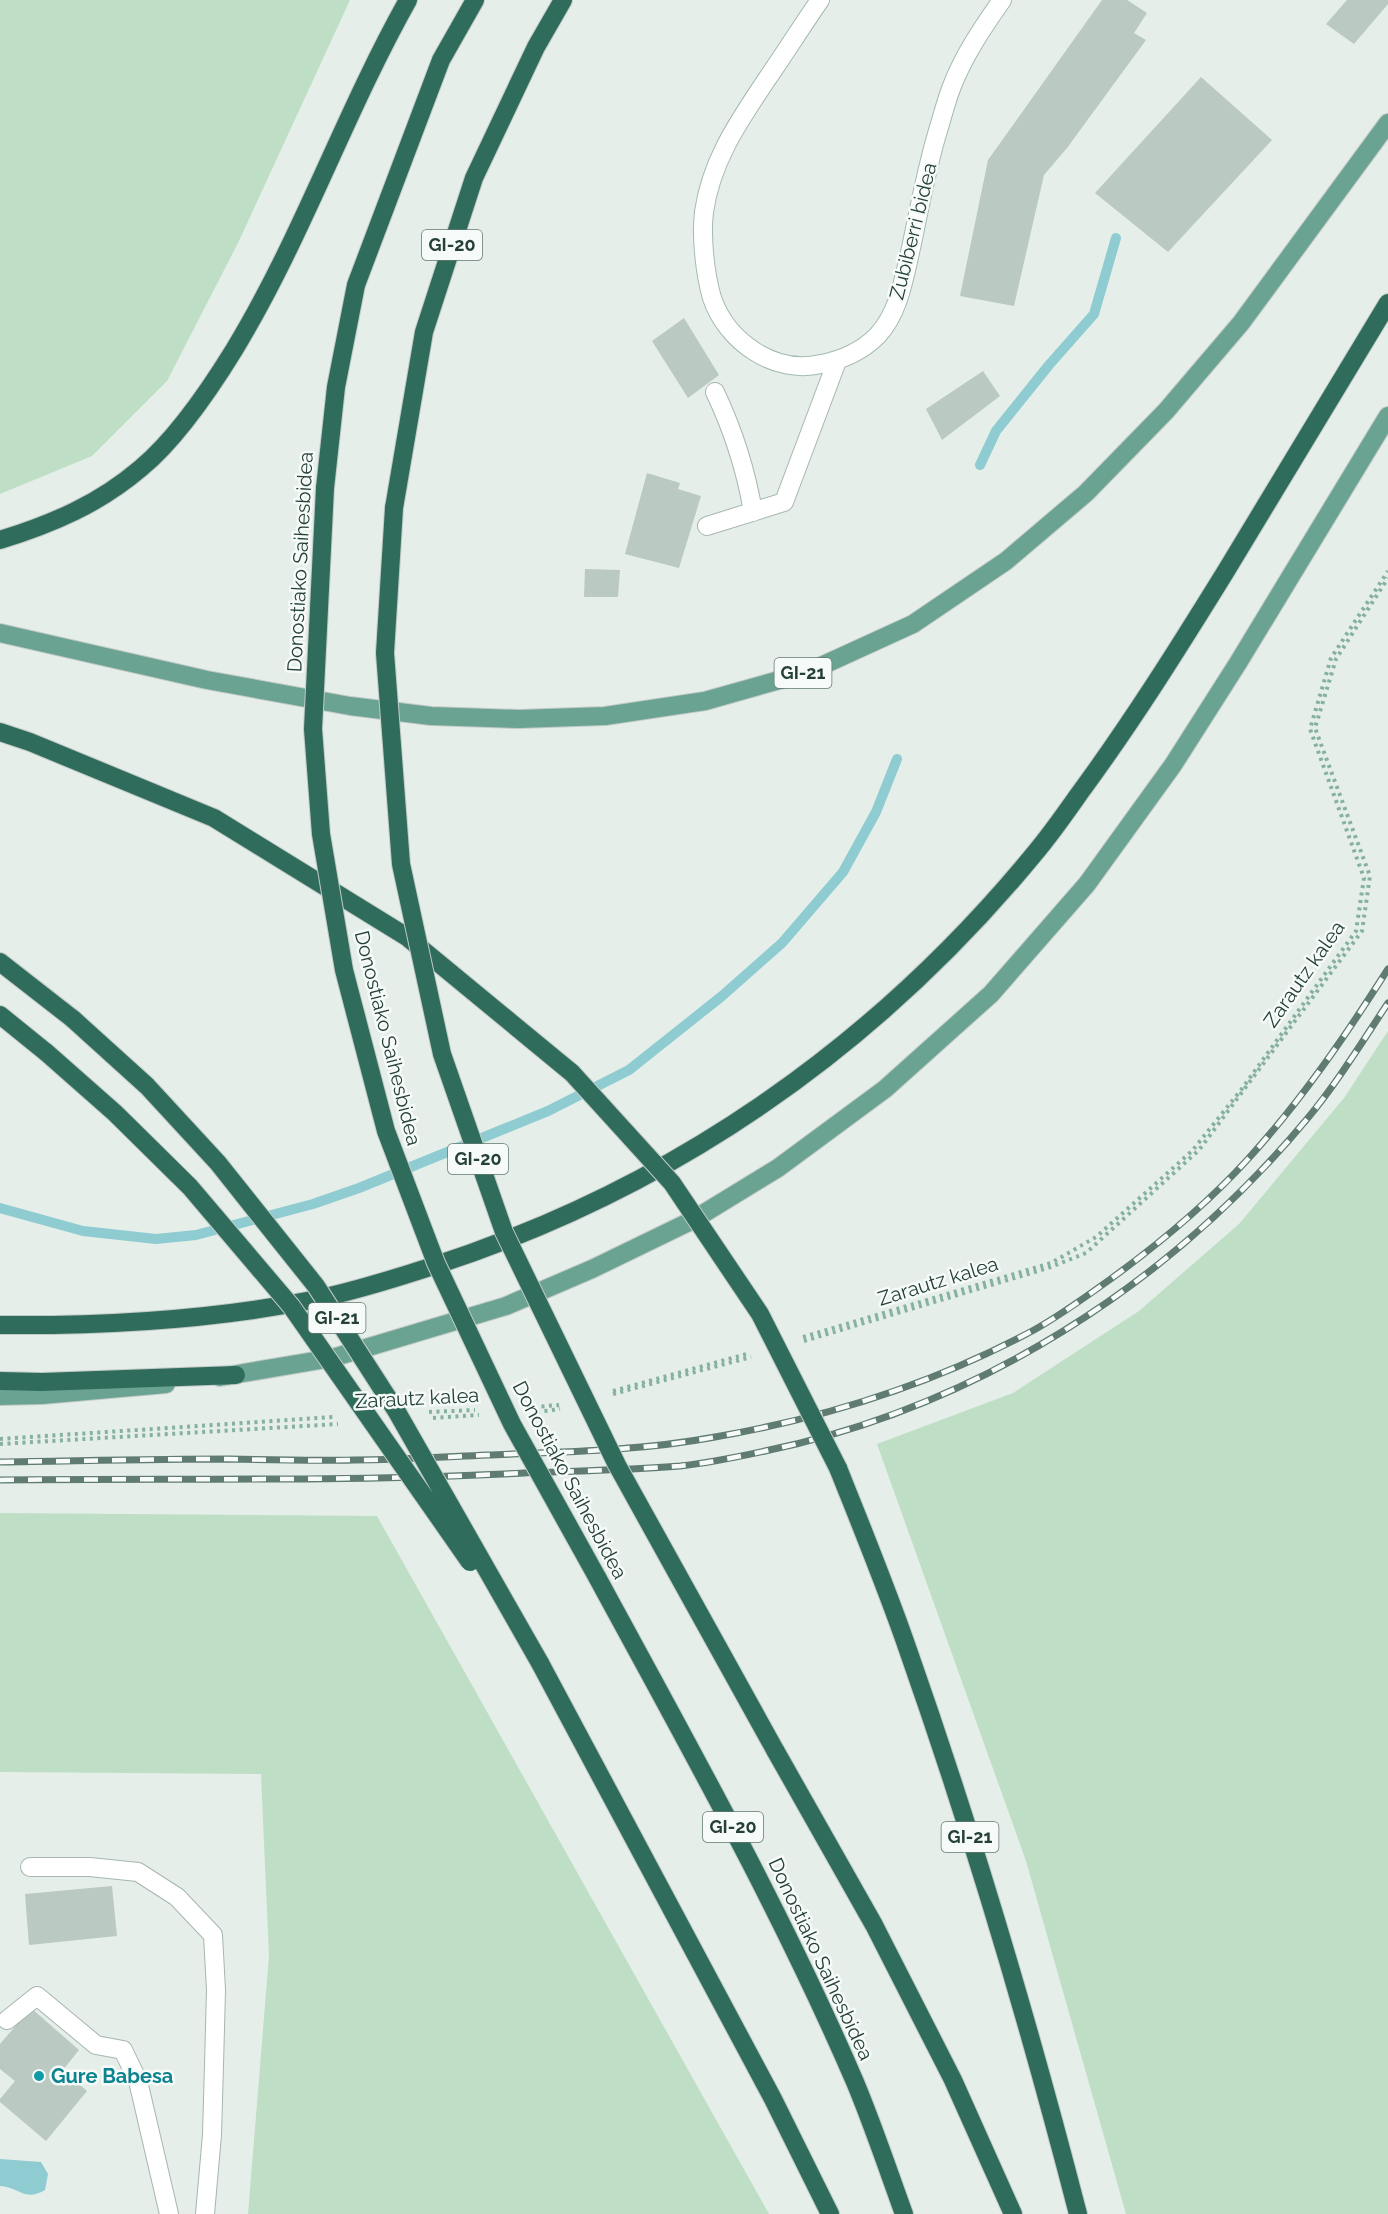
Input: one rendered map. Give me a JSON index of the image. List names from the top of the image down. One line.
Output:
{"streets":{"highway":["GI-20","Donostiako Saihesbidea","GI-21"],"main road":["Zubiberri bidea"],"path":["Zarautz kalea"]},"places":["Gure Babesa"]}
